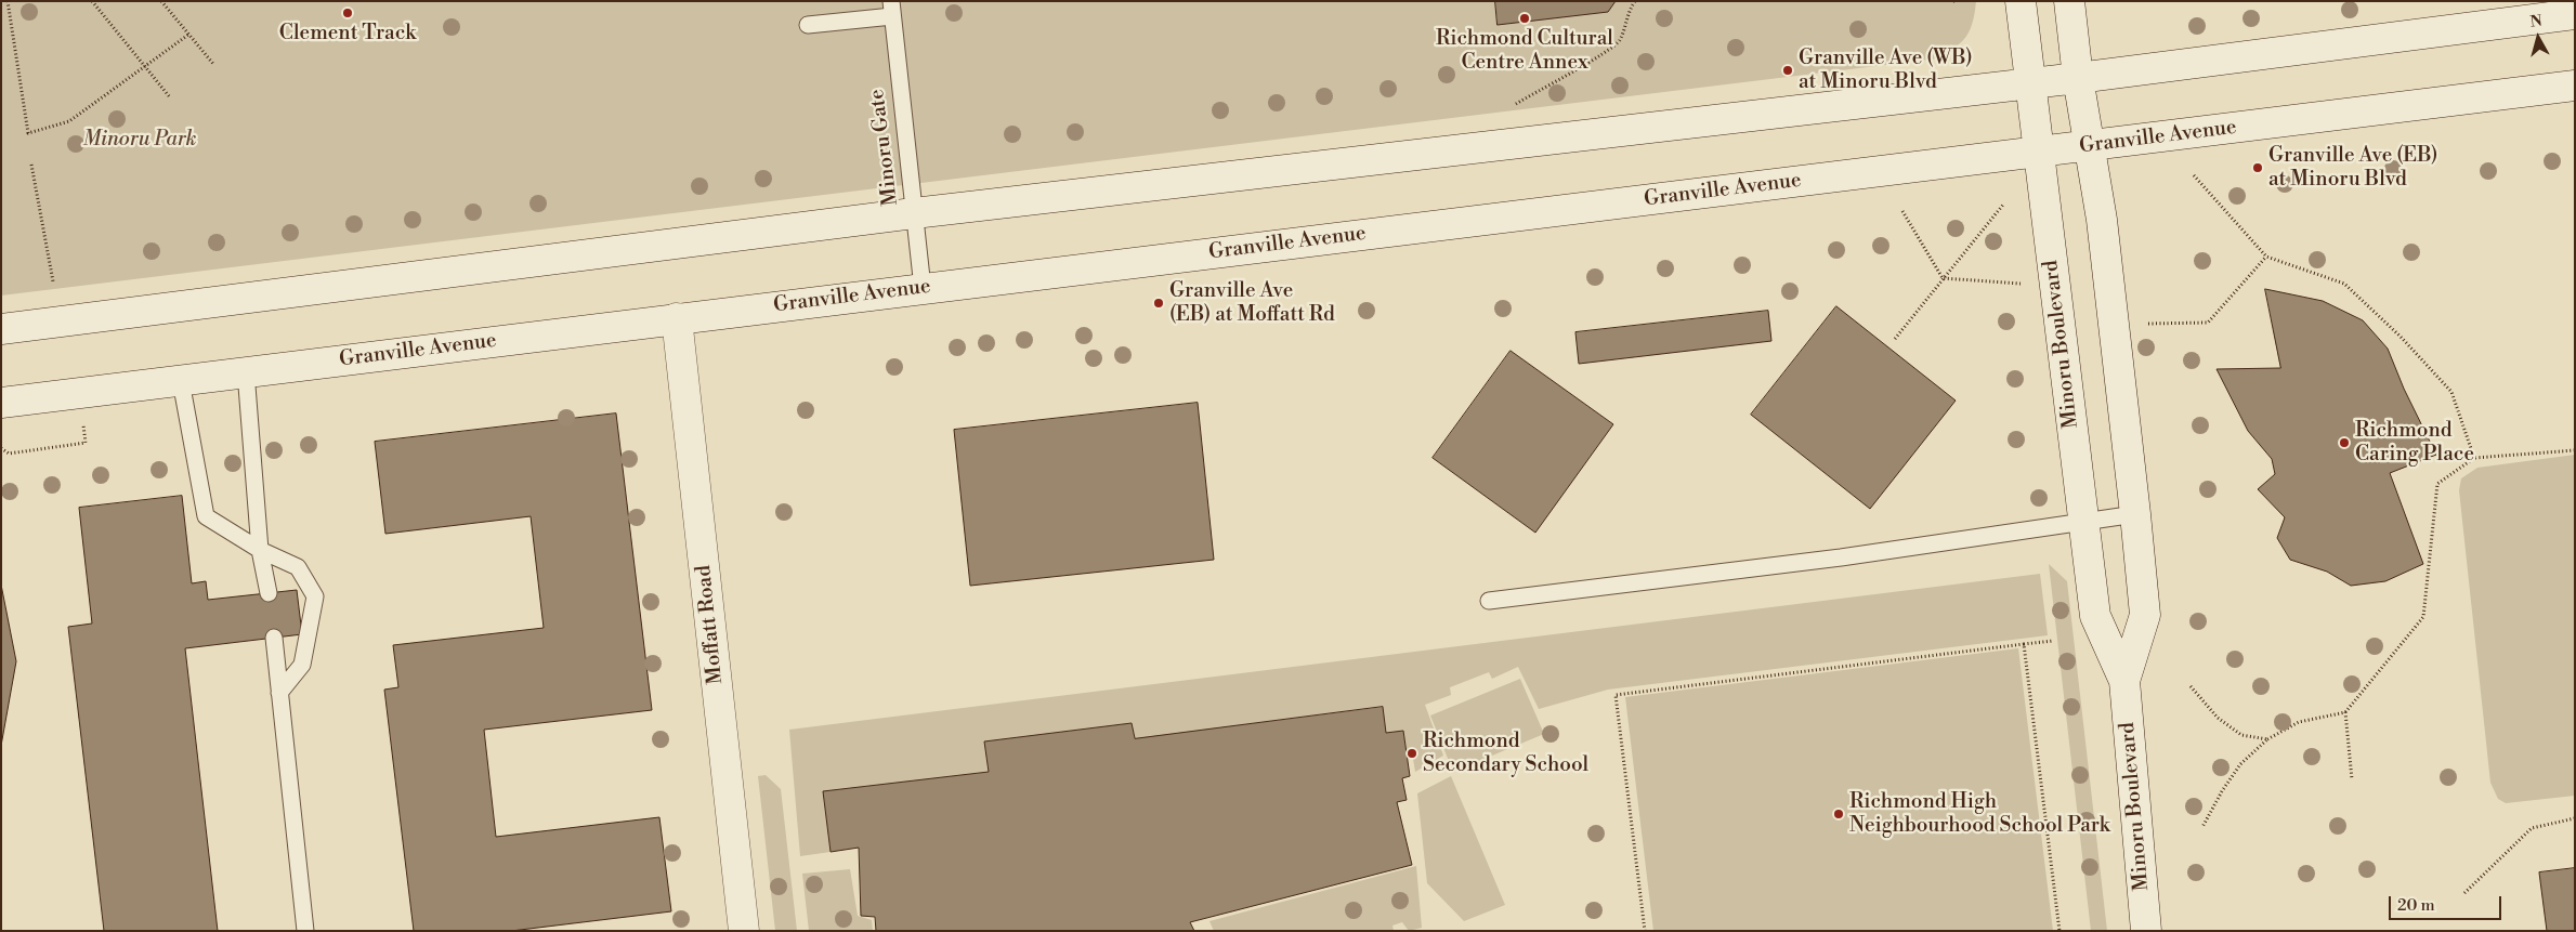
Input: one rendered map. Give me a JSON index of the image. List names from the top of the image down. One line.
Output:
{"streets":{"main road":["Granville Avenue","Minoru Boulevard","Moffatt Road"],"lane":["Minoru Gate"]},"crossings":[["Granville Avenue","Minoru Gate"],["Granville Avenue","Minoru Boulevard"],["Granville Avenue","Moffatt Road"]],"parks":["Minoru Park"],"places":["Clement Track","Richmond Cultural Centre Annex","Granville Ave (WB) at Minoru Blvd","Granville Ave (EB) at Minoru Blvd","Granville Ave (EB) at Moffatt Rd","Richmond Caring Place","Richmond Secondary School","Richmond High Neighbourhood School Park"],"scale_bar":"20 m","north":"top"}
